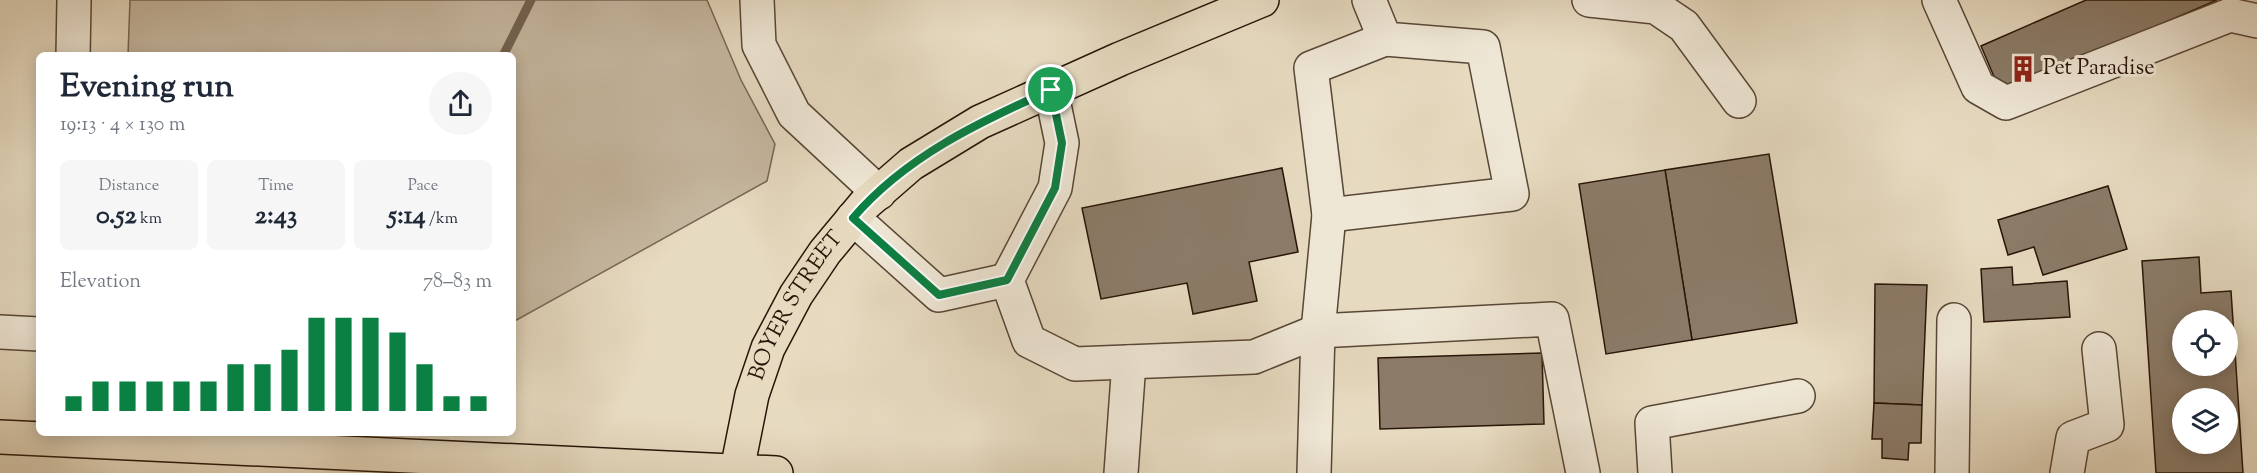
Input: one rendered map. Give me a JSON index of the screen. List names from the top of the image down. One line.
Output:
{"streets":{"main road":["BOYER STREET"]},"places":{"building":["Pet Paradise"]},"page":{"heading":["Evening run","19:13 · 4 × 130 m"],"stats":[["Distance","0.52 km"],["Time","2:43"],["Pace","5:14 /km"]],"chart":["Elevation","78–83 m"]}}
